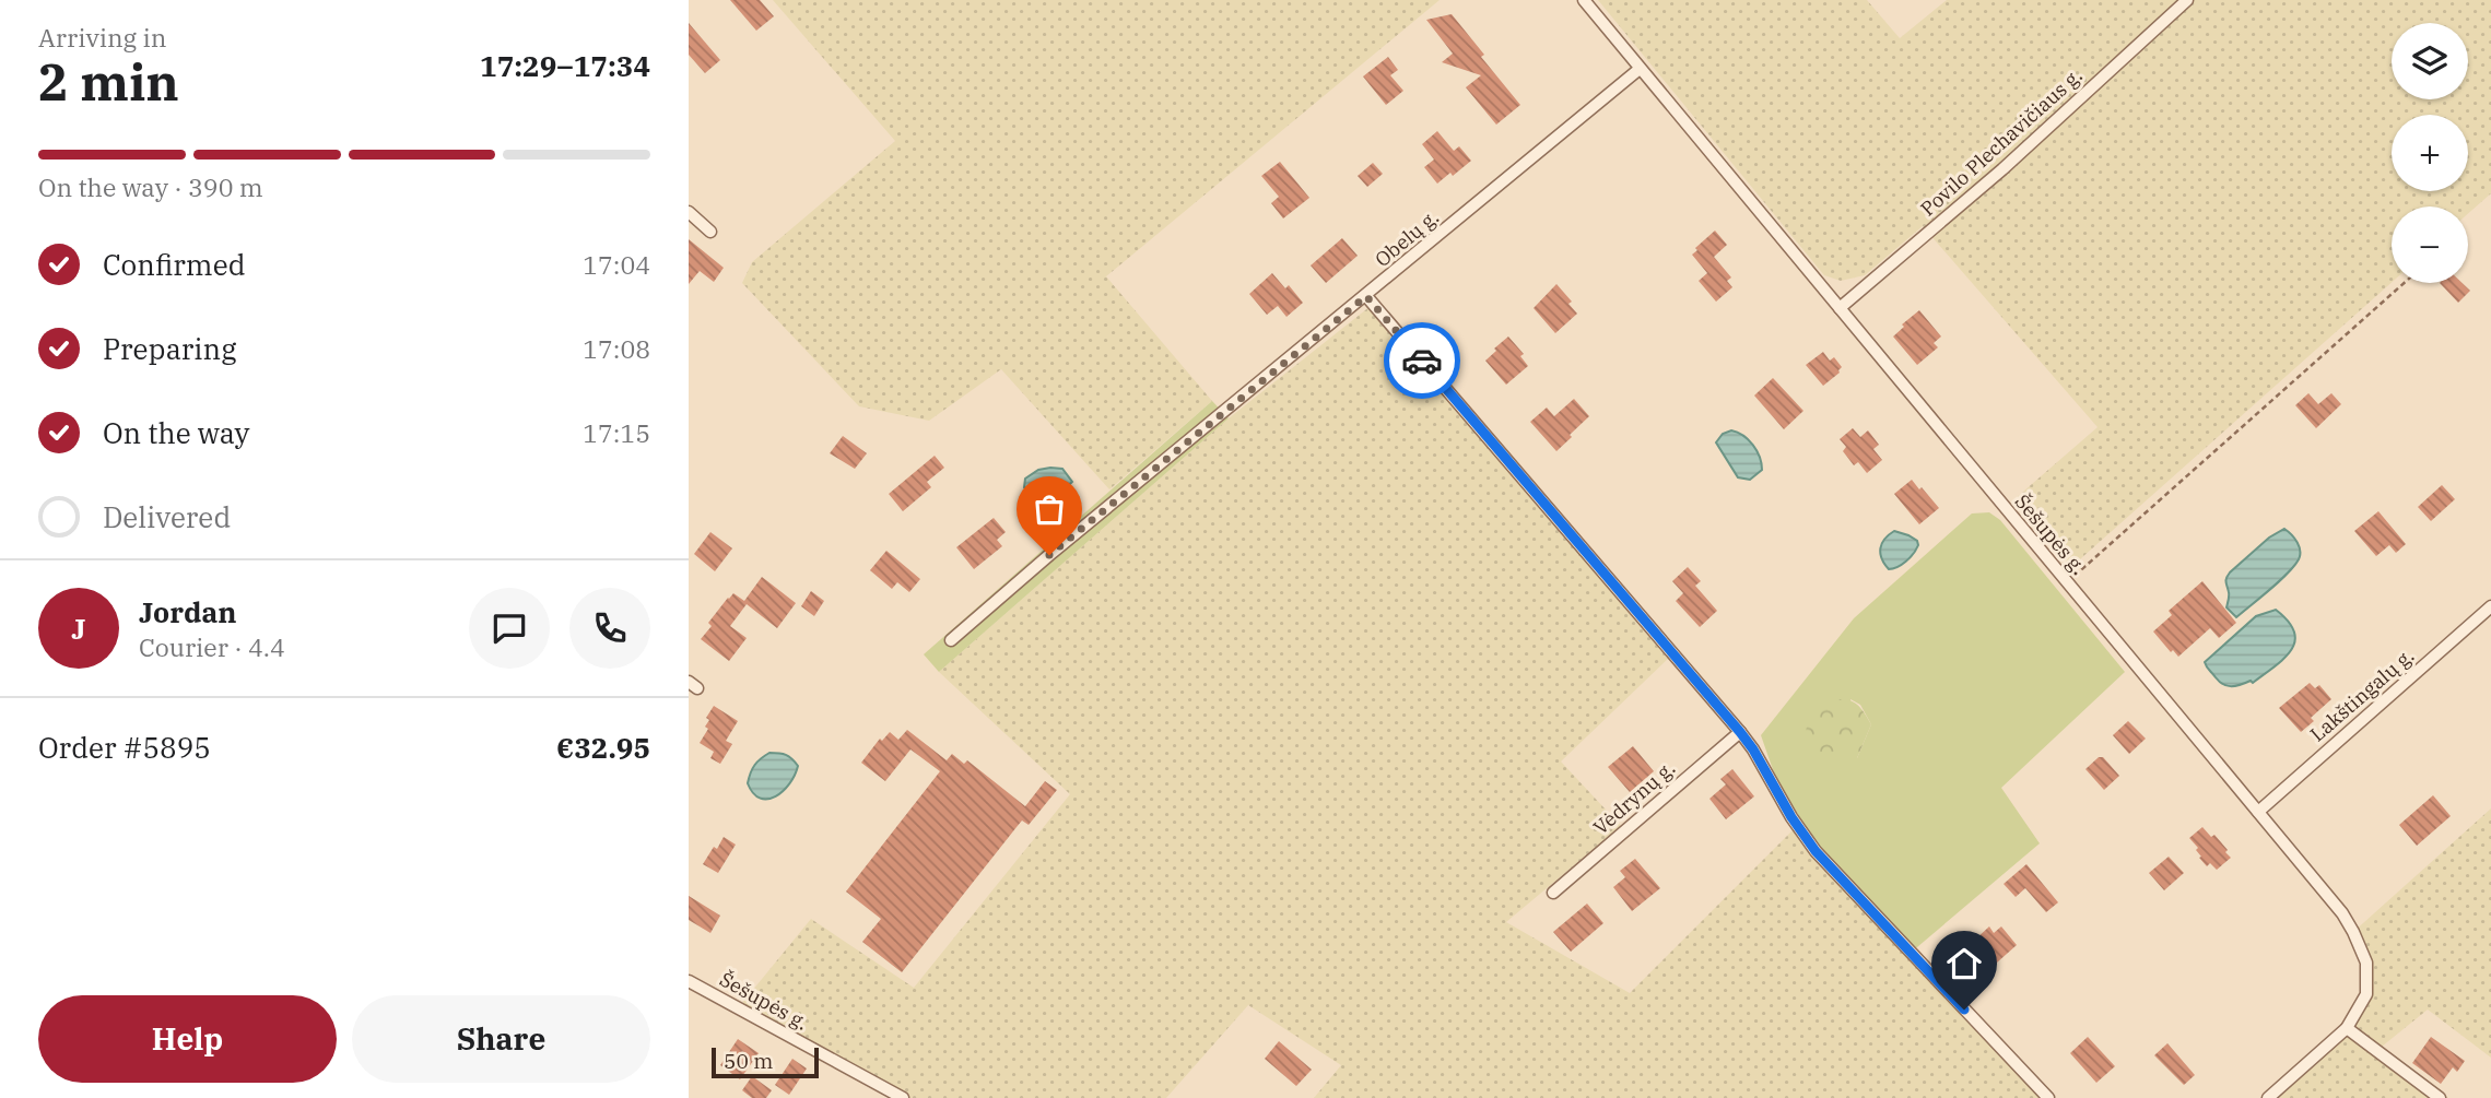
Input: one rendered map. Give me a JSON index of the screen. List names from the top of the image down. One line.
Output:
{"streets":{"street":["Povilo Plechavičiaus g.","Obelų g.","Šešupės g.","Lakštingalų g.","Vėdrynų g."]},"crossings":[["Povilo Plechavičiaus g.","Šešupės g."],["Obelų g.","Šešupės g."],["Šešupės g.","Lakštingalų g."]],"scale_bar":"50 m","page":{"heading":["2 min","Arriving in","17:29–17:34"],"panel":["Jordan","Courier · 4.4","Order #5895","€32.95"],"map_buttons":["+","−"],"bar":"On the way · 390 m","list":[["Confirmed","17:04"],["Preparing","17:08"],["On the way","17:15"],"Delivered"],"round":"J","buttons":["Help","Share"],"scale":"50 m"}}
